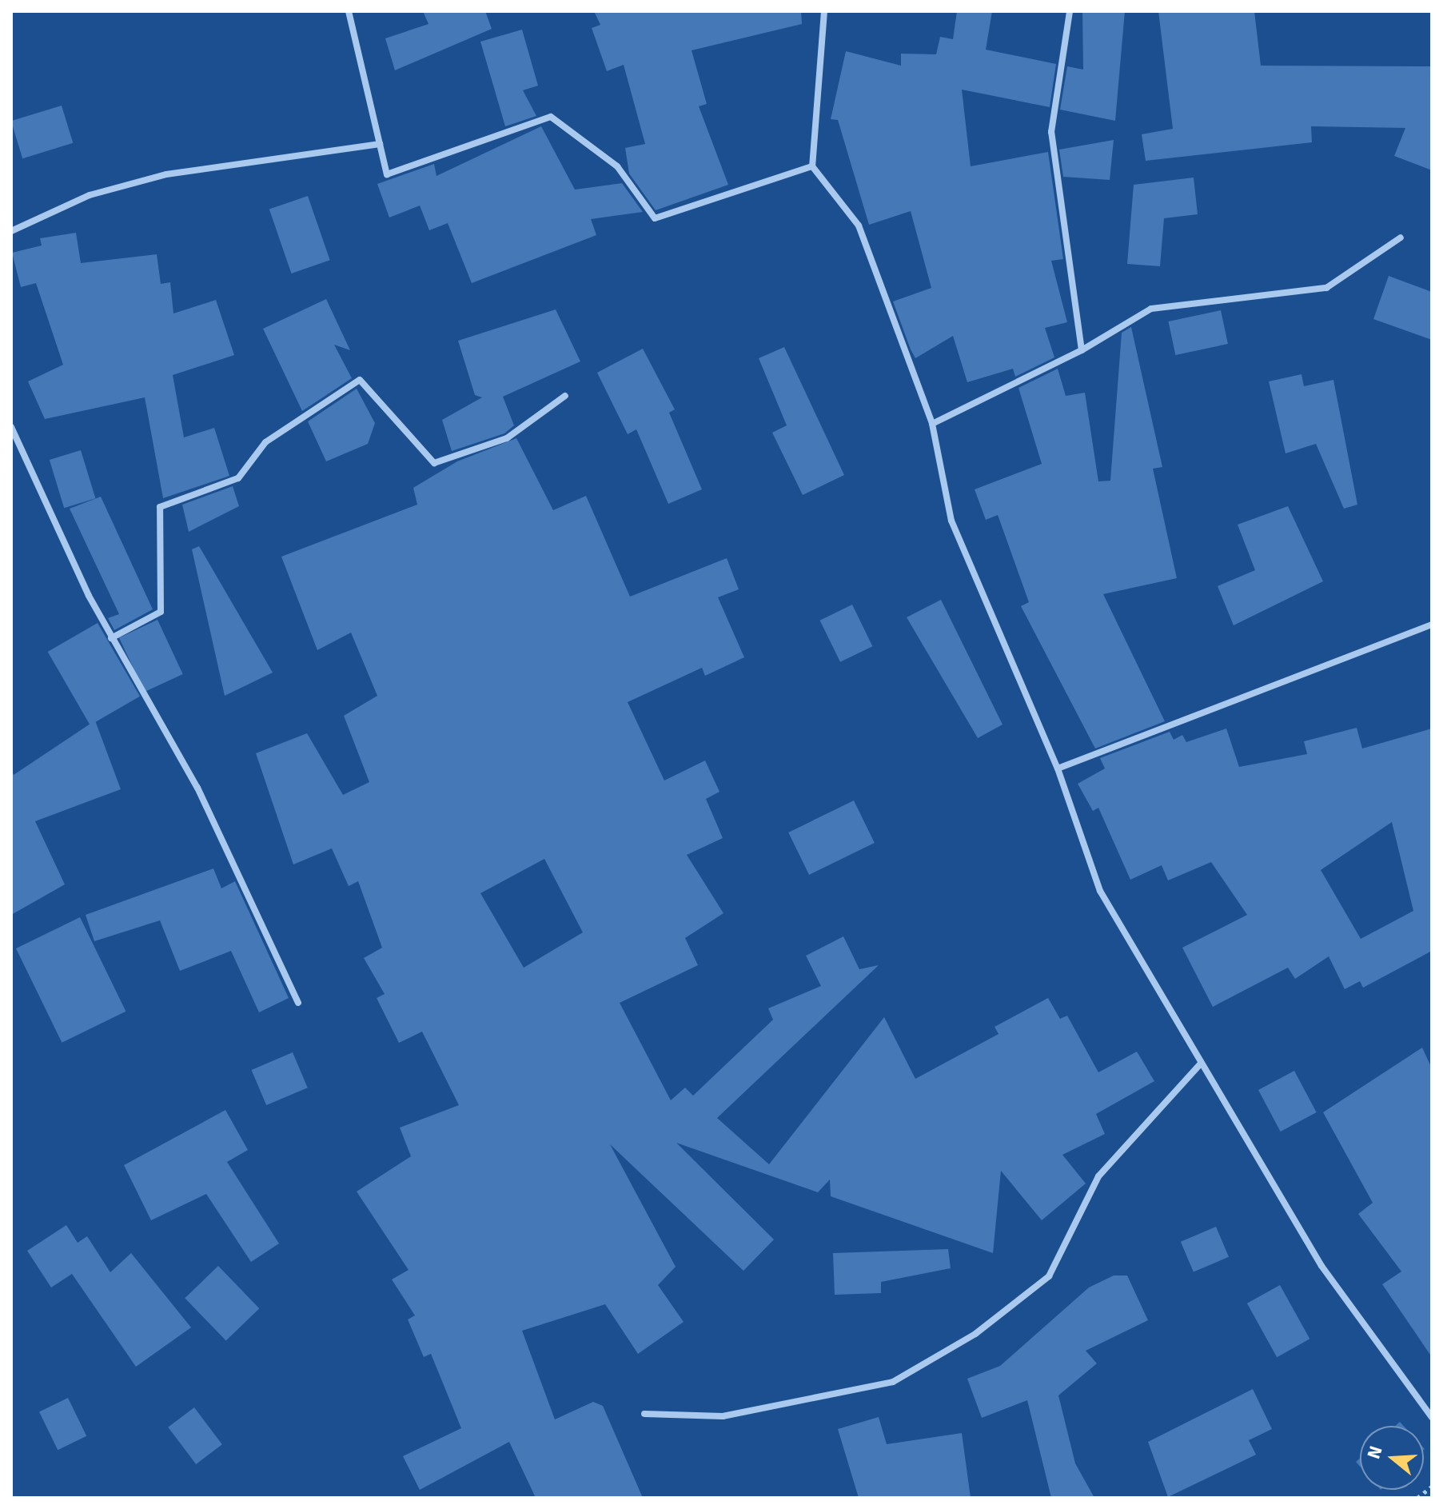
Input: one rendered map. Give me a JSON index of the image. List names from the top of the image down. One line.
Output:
{"north":"left"}
